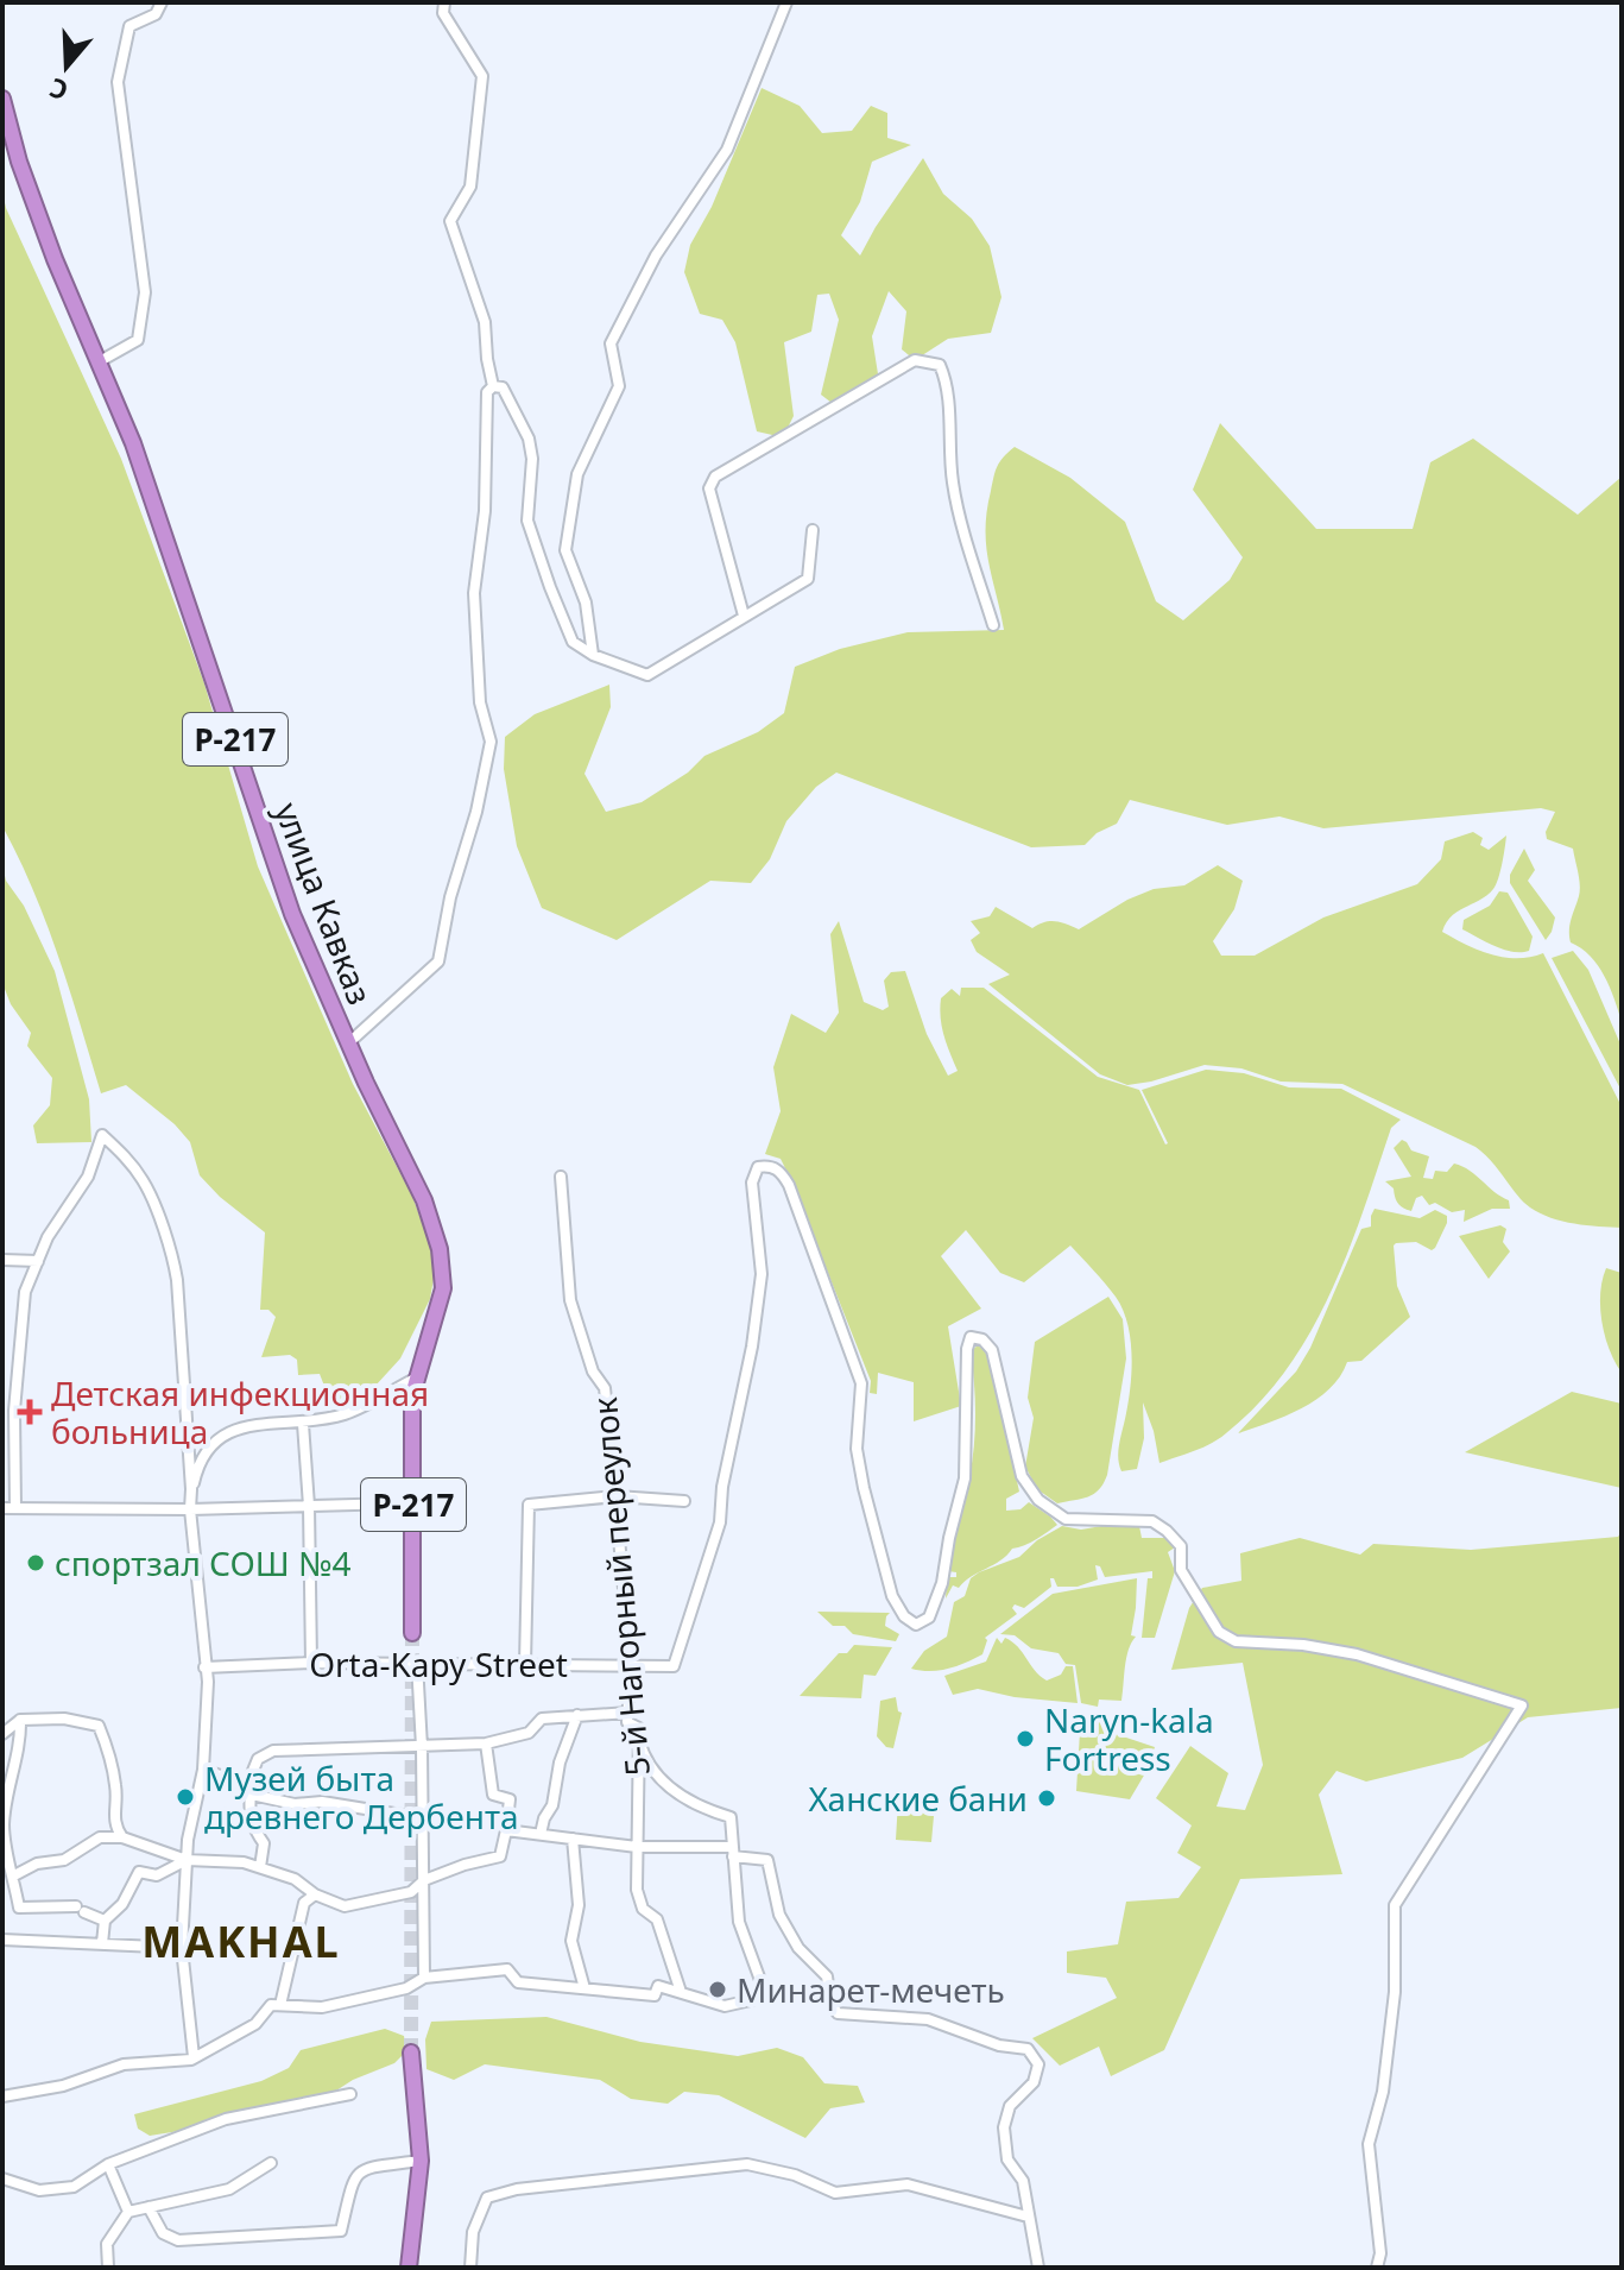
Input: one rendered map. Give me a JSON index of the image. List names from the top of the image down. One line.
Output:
{"streets":{"highway":["Р-217","улица Кавказ"],"street":["5-й Нагорный переулок","Orta-Kapy Street"]},"crossings":[["5-й Нагорный переулок","Orta-Kapy Street"]],"districts":["MAKHAL"],"places":{"health":["Детская инфекционная больница"],"other":["спортзал СОШ №4","Naryn-kala Fortress","Музей быта древнего Дербента","Ханские бани","Минарет-мечеть"]},"north":"bottom"}
